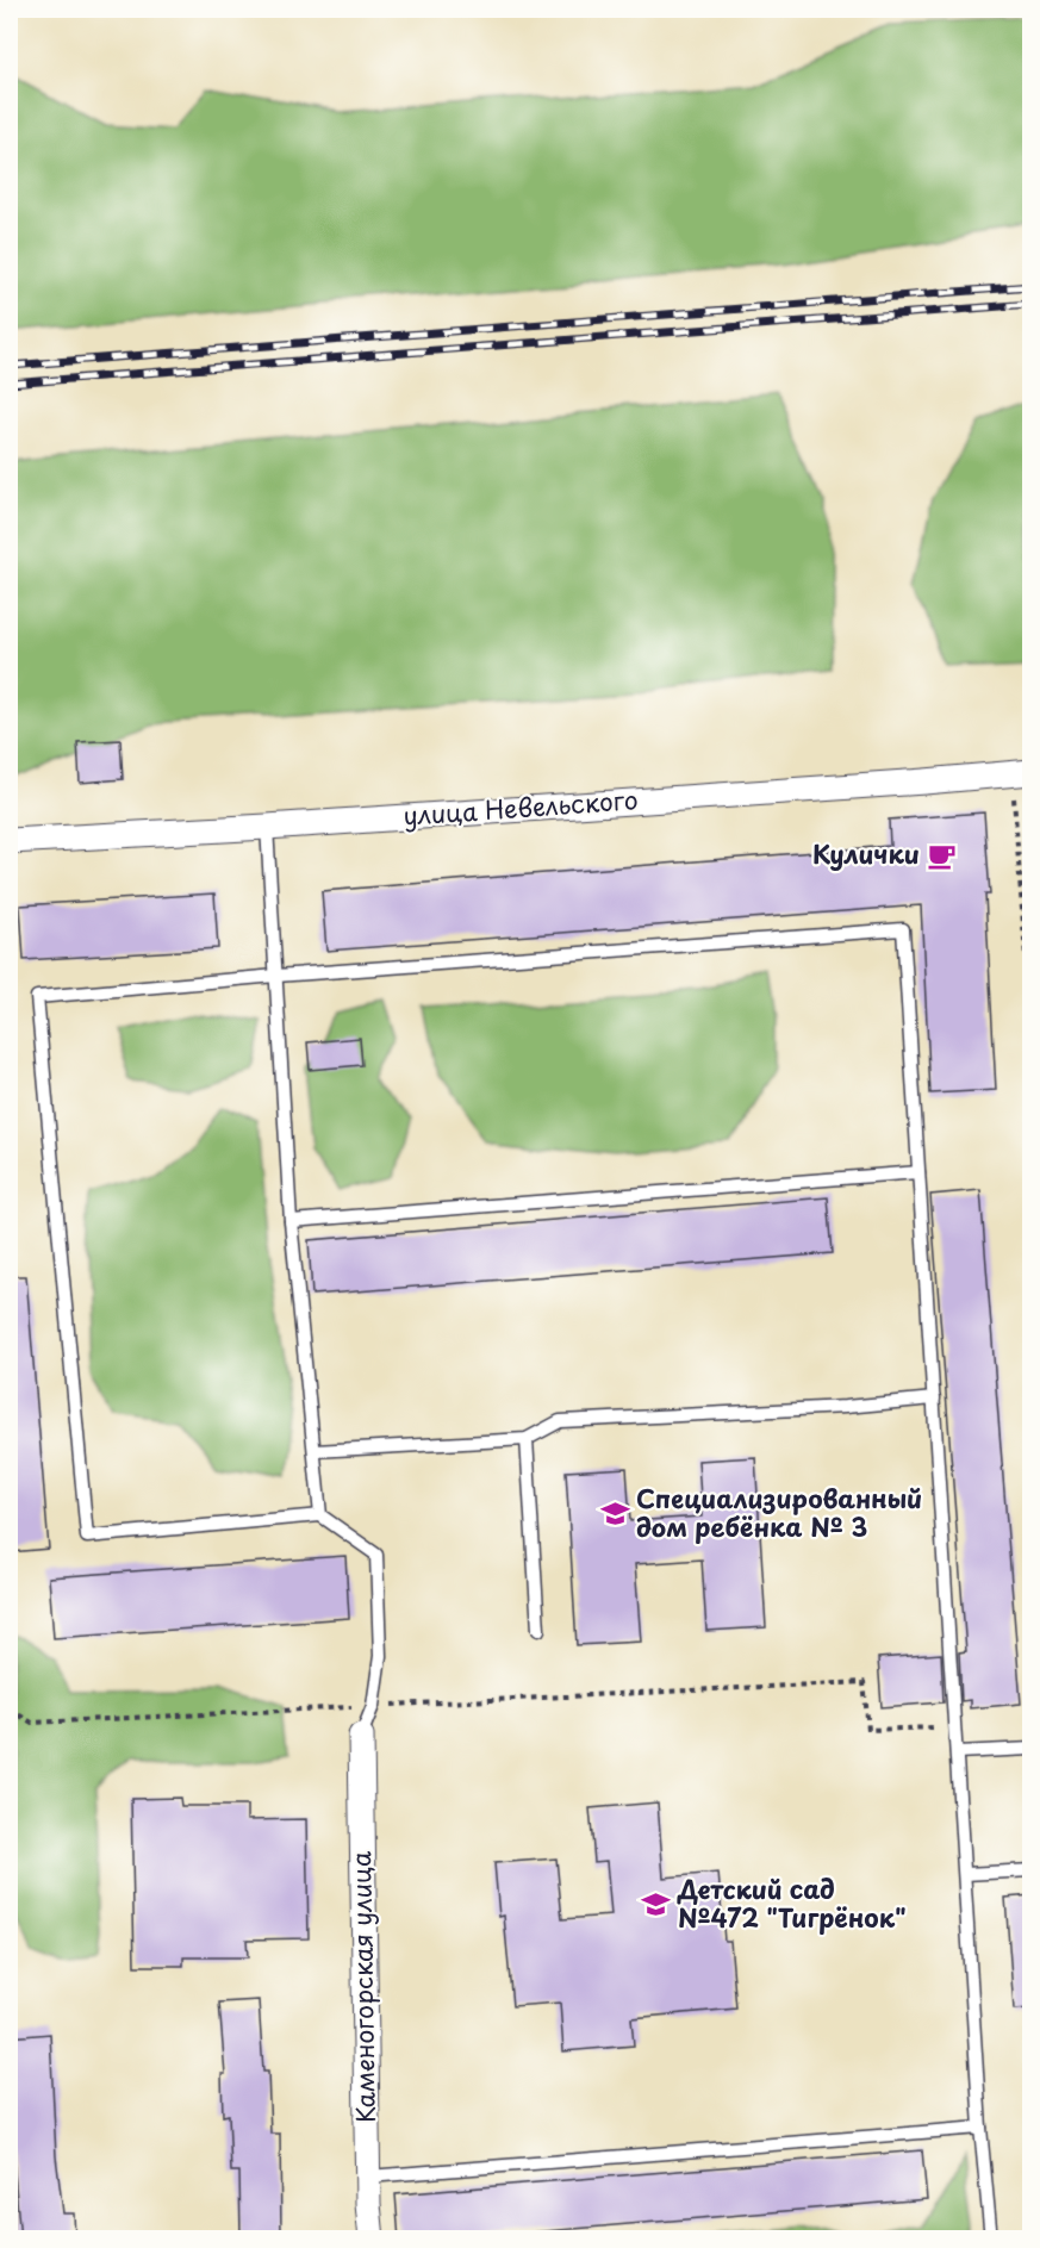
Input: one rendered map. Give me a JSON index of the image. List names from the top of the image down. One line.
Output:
{"streets":{"street":["улица Невельского","Каменогорская улица"]},"places":{"cafe":["Кулички"],"school or university":["Специализированный дом ребёнка № 3","Детский сад №472 \"Тигрёнок\""]}}
